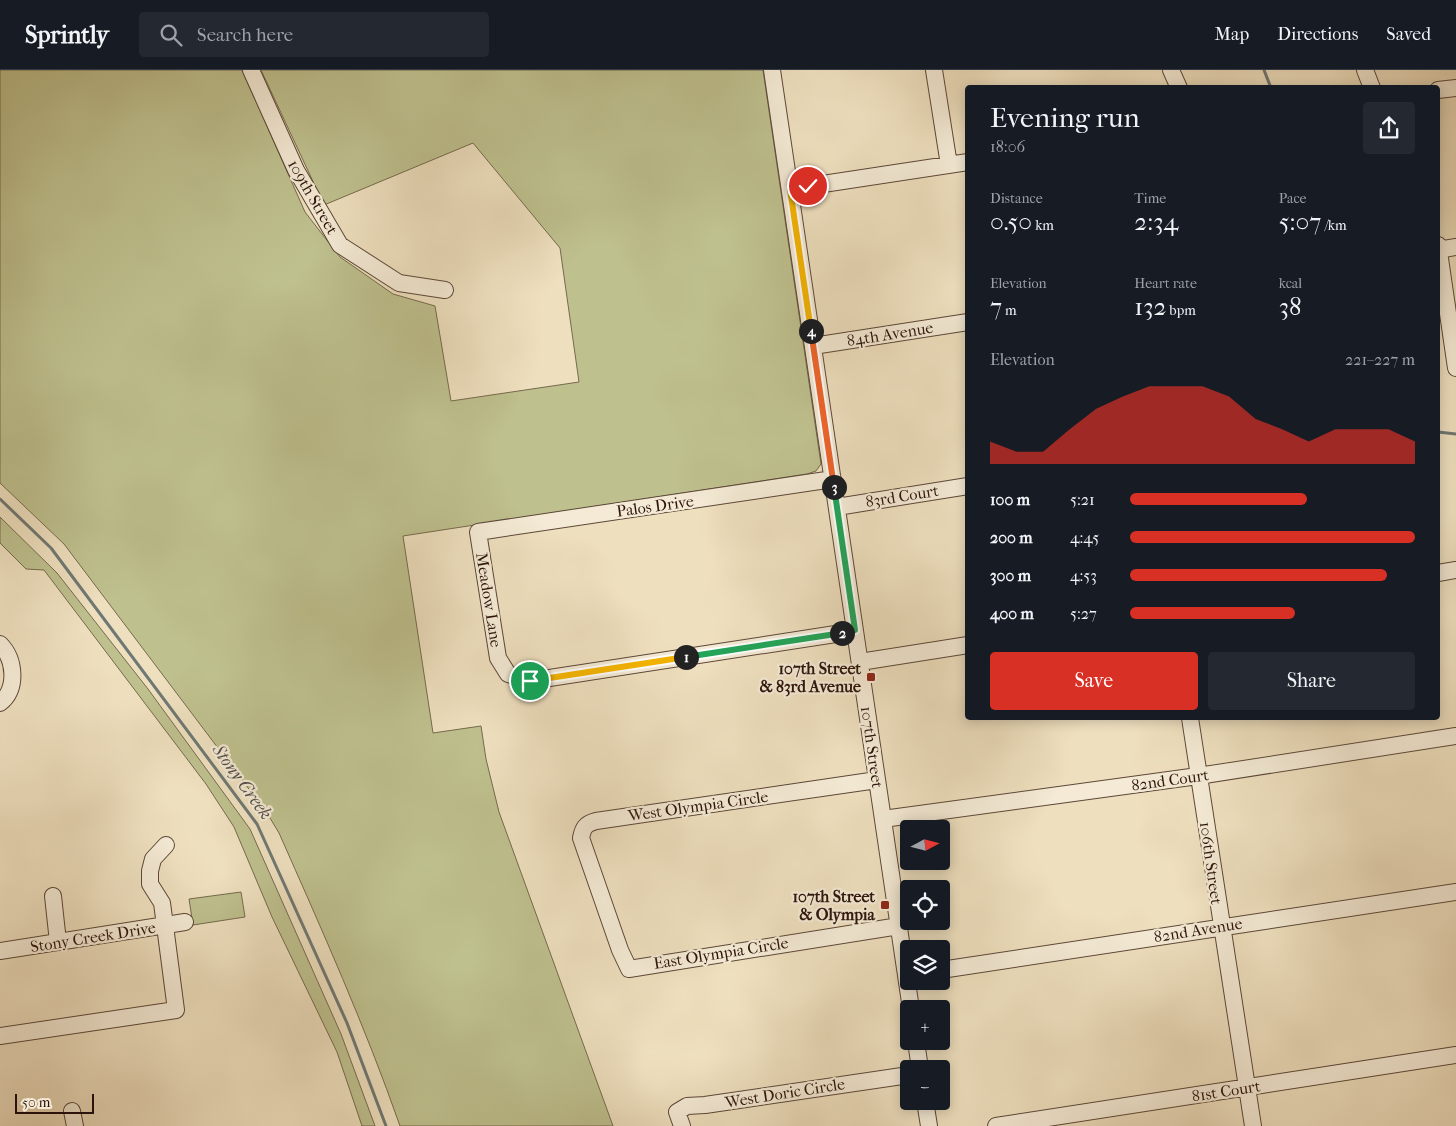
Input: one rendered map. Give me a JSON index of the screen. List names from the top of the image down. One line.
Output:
{"streets":{"street":["109th Street","84th Avenue","83rd Court","Palos Drive","Meadow Lane","107th Street","82nd Court","West Olympia Circle","106th Street","82nd Avenue","Stony Creek Drive","East Olympia Circle","81st Court","West Doric Circle"]},"crossings":[["84th Avenue","107th Street"],["83rd Court","107th Street"],["Palos Drive","Meadow Lane"],["Palos Drive","107th Street"],["Meadow Lane","107th Street"],["107th Street","82nd Court"],["107th Street","West Olympia Circle"],["107th Street","East Olympia Circle"],["82nd Court","106th Street"],["West Olympia Circle","East Olympia Circle"],["106th Street","82nd Avenue"],["106th Street","81st Court"]],"water":["Stony Creek"],"places":{"transit":["107th Street & 83rd Avenue","107th Street & Olympia"]},"scale_bar":"50 m","north":"right","page":{"header":"Sprintly","search":"Search here","nav":["Map","Directions","Saved"],"heading":["Evening run","18:06"],"stats":[["Distance","0.50 km"],["Time","2:34"],["Pace","5:07 /km"],["Elevation","7 m"],["Heart rate","132 bpm"],["kcal","38"]],"pins":["4","3","2","1"],"chart":["Elevation","221–227 m"],"list":[{"name":"100 m","note":"5:21"},{"name":"200 m","note":"4:45"},{"name":"300 m","note":"4:53"},{"name":"400 m","note":"5:27"}],"buttons":["Save","Share"],"map_buttons":["+","−"],"scale":"50 m"}}
